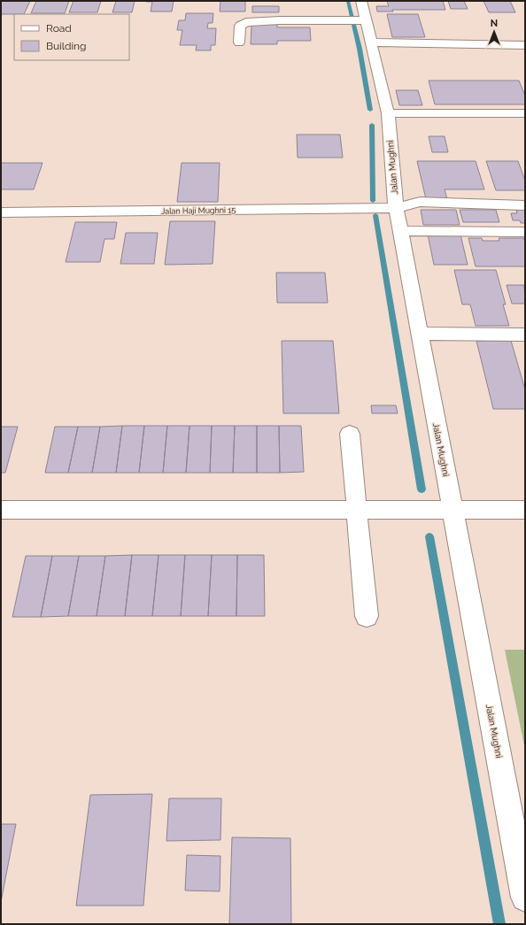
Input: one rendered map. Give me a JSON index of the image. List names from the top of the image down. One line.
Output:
{"streets":{"street":["Jalan Mughni","Jalan Haji Mughni 15"]},"crossings":[["Jalan Mughni","Jalan Haji Mughni 15"]],"legend":["Road","Building"],"north":"top"}
